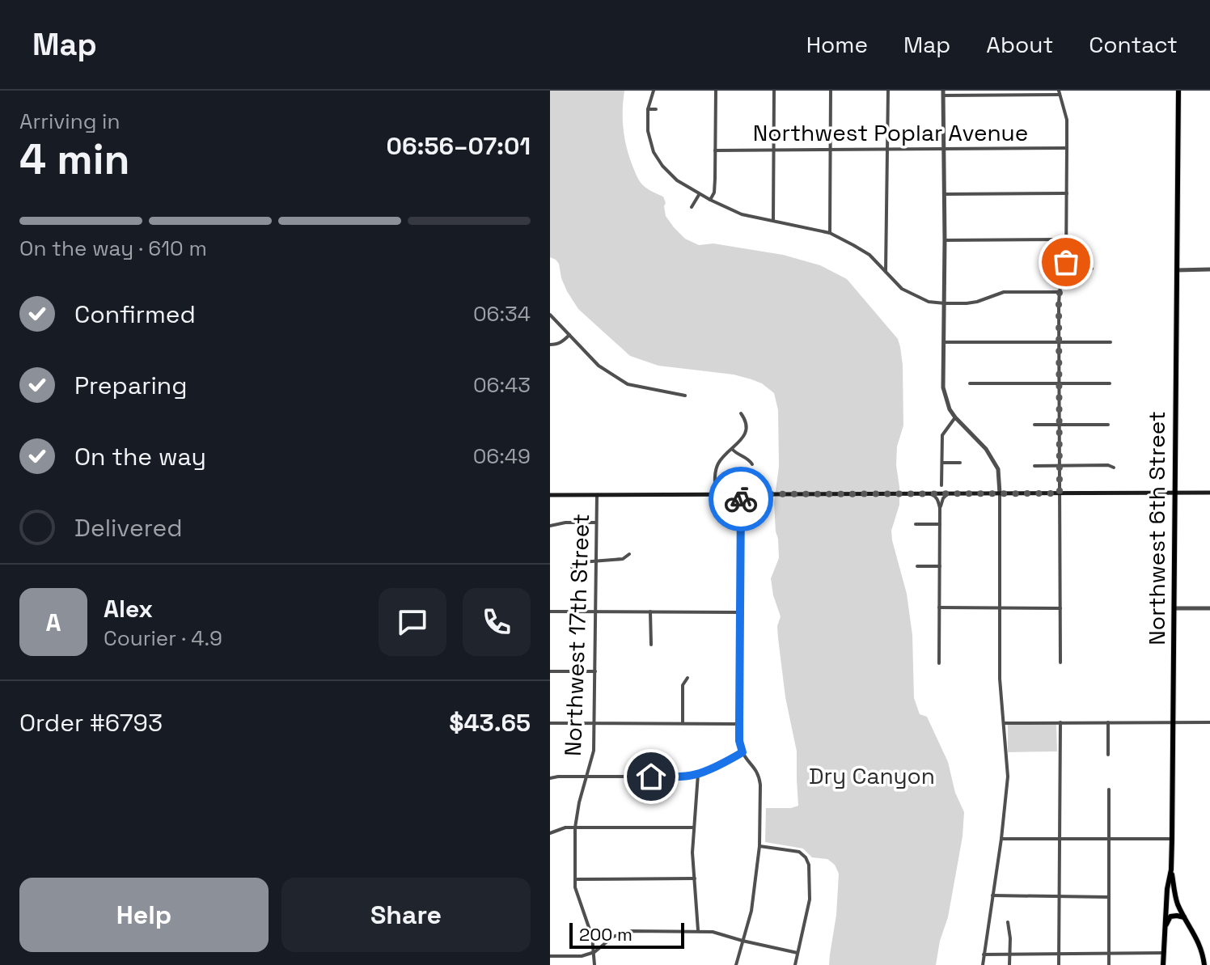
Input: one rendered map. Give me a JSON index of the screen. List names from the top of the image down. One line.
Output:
{"streets":{"main road":["Northwest 6th Street"],"street":["Northwest Poplar Avenue","Northwest 17th Street"]},"parks":["Dry Canyon"],"scale_bar":"200 m","page":{"header":"Map","nav":["Home","Map","About","Contact"],"heading":["4 min","Arriving in","06:56–07:01"],"panel":["Alex","Courier · 4.9","Order #6793","$43.65"],"bar":"On the way · 610 m","list":[["Confirmed","06:34"],["Preparing","06:43"],["On the way","06:49"],"Delivered"],"round":"A","buttons":["Help","Share"],"scale":"200 m"}}
